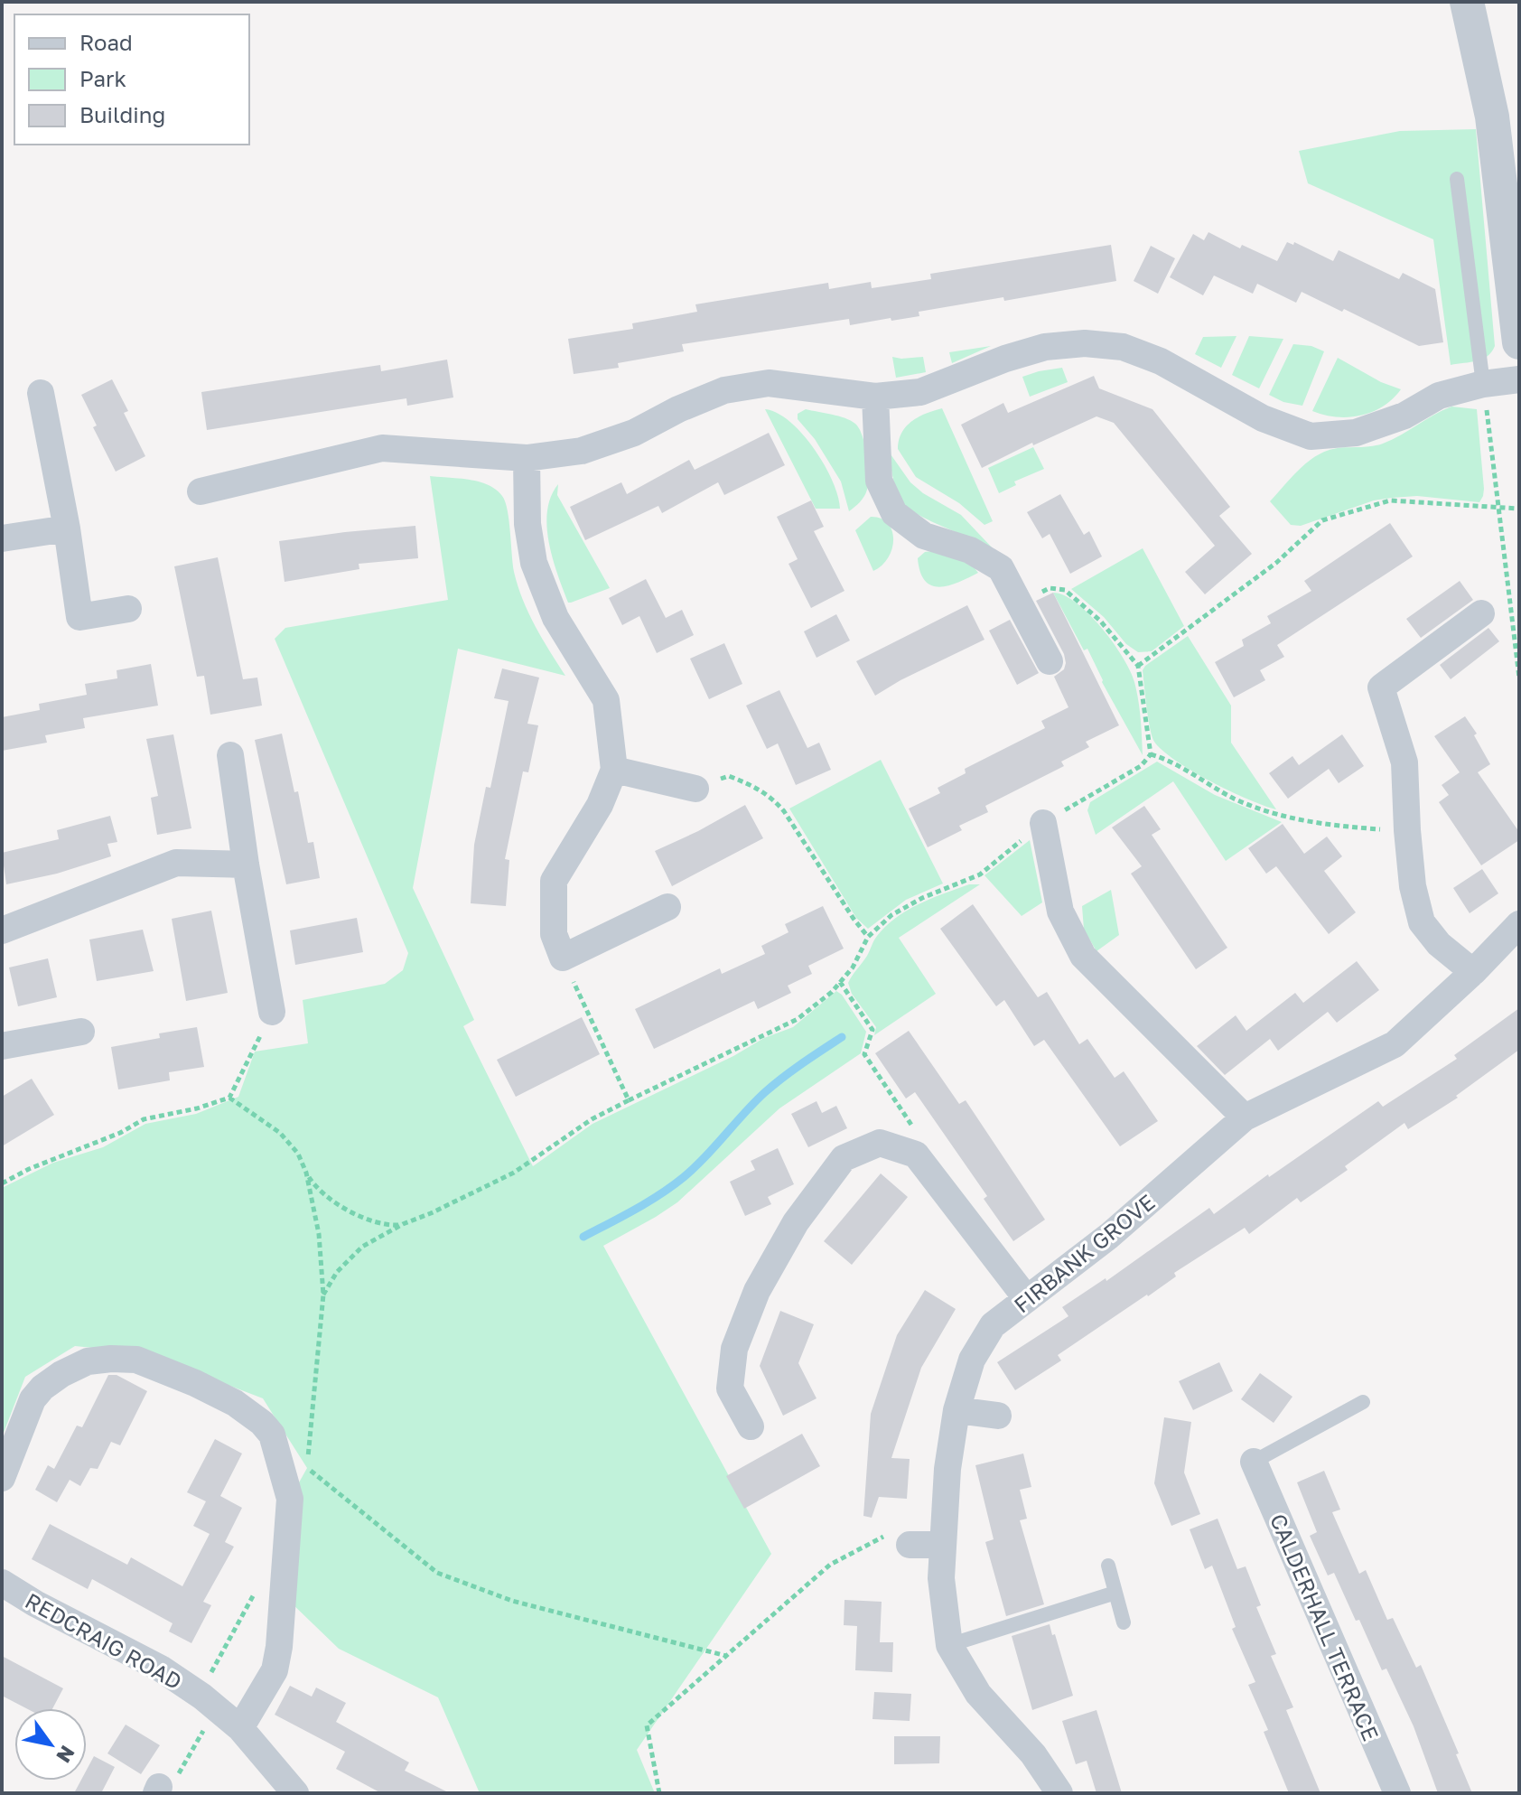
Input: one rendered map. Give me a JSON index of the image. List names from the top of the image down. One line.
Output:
{"streets":{"street":["FIRBANK GROVE","CALDERHALL TERRACE","REDCRAIG ROAD"]},"legend":["Road","Park","Building"],"north":"bottom right"}
